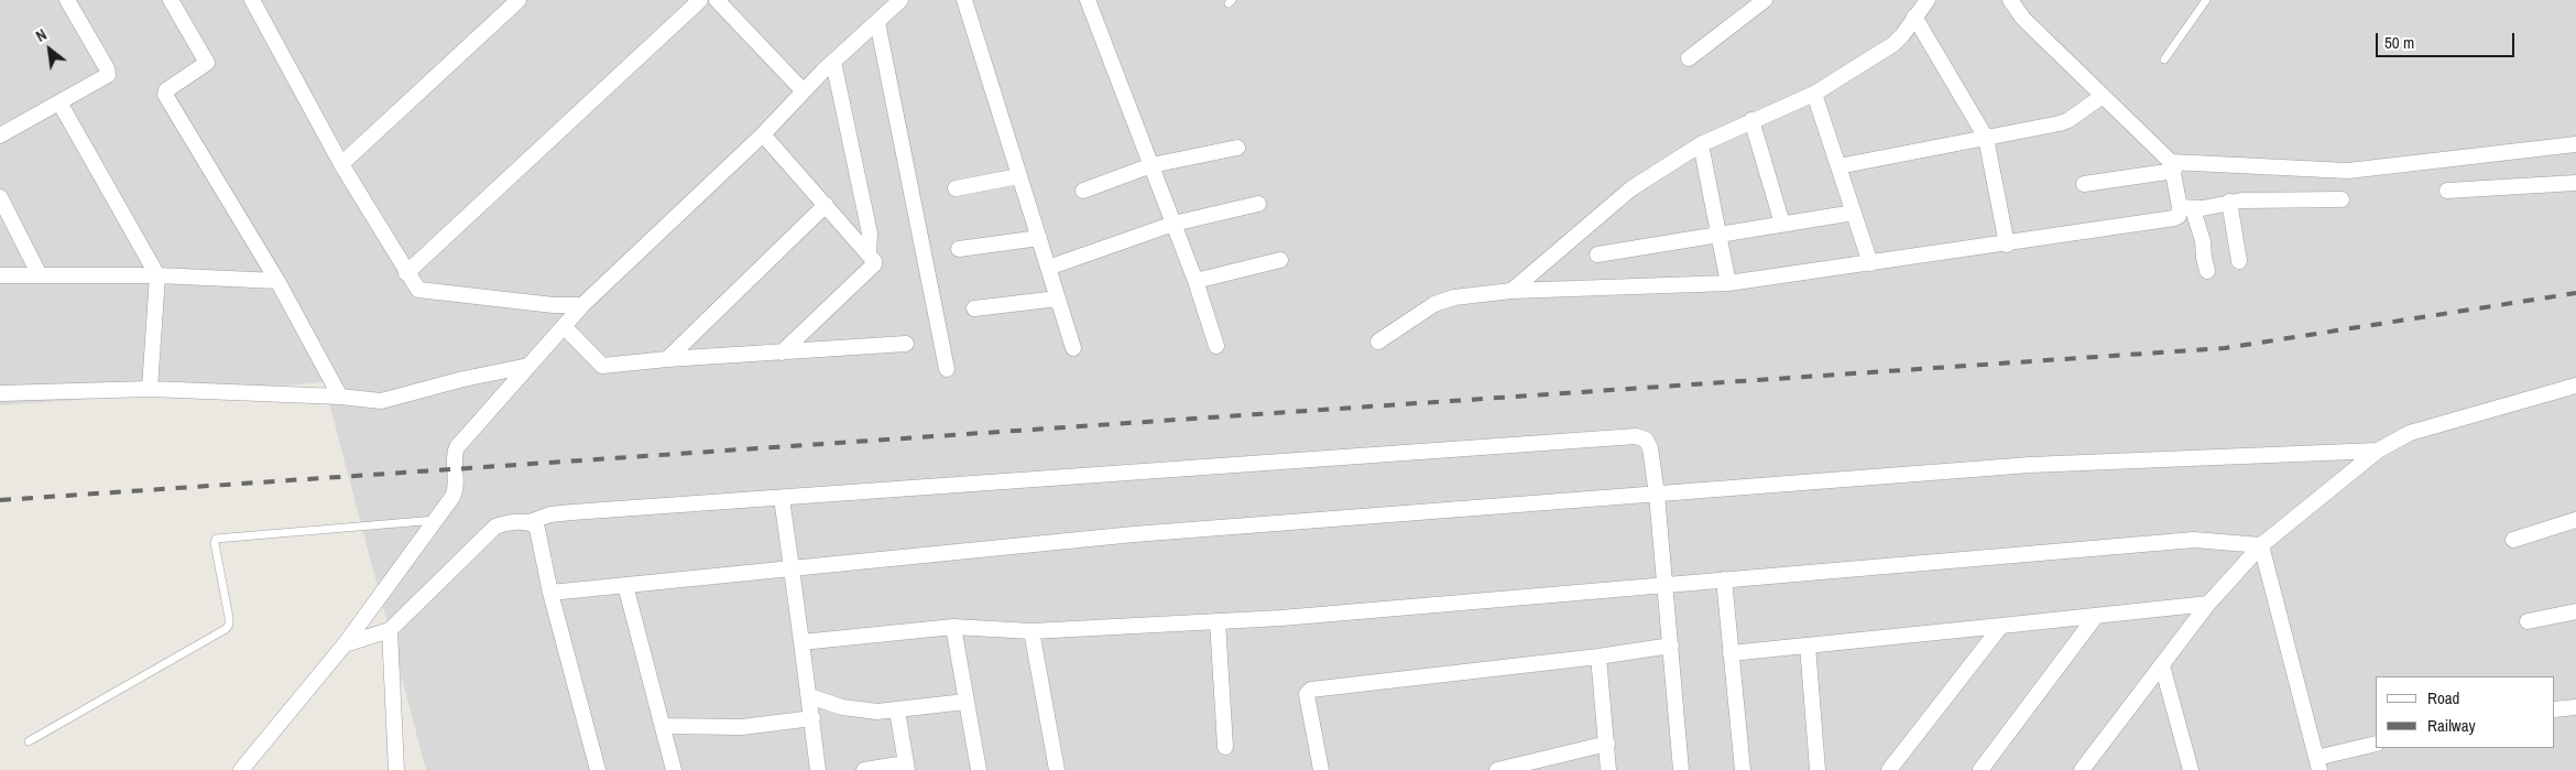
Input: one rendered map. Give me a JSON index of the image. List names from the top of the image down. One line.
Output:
{"legend":["Road","Railway"],"scale_bar":"50 m","north":"top left"}
